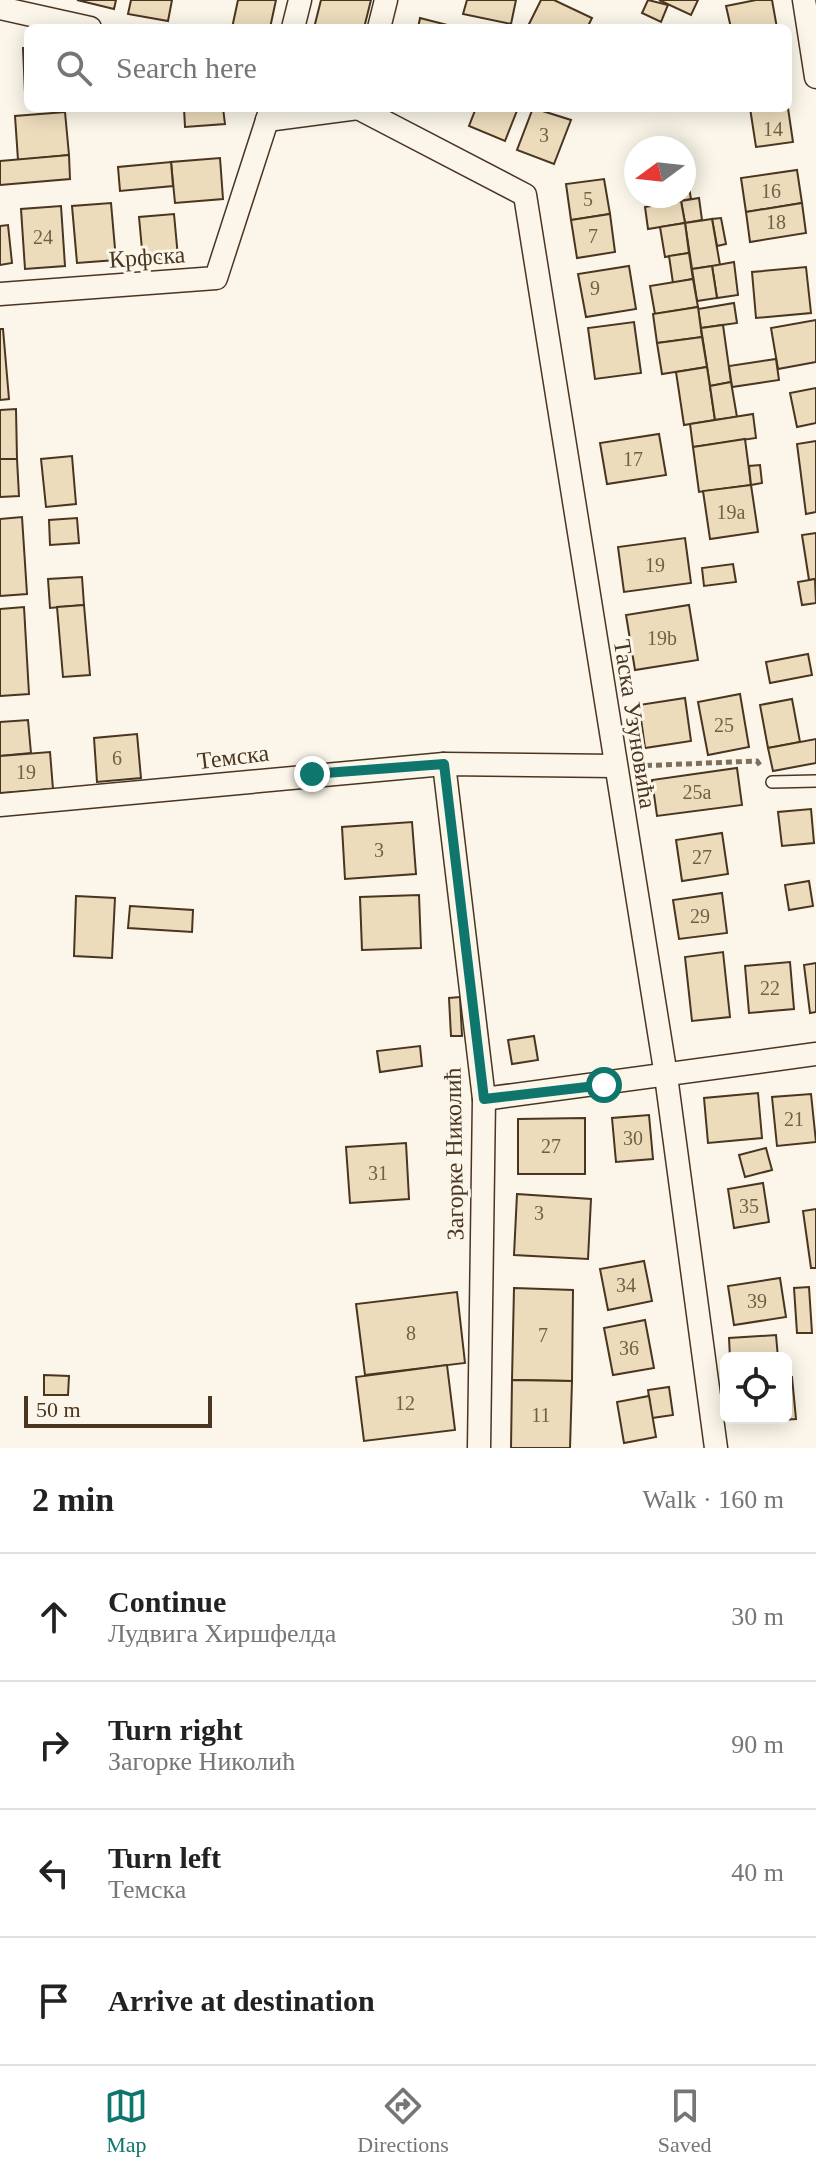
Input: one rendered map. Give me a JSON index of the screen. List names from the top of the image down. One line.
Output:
{"streets":{"street":["Крфска","Таска Узуновића","Темска","Загорке Николић"]},"crossings":[["Таска Узуновића","Темска"],["Темска","Загорке Николић"]],"house_numbers":["14","3","16","5","18","7","24","9","17","19a","19","19b","25","6","19","25a","3","27","29","22","21","30","27","31","35","3","34","39","8","7","36","12","11"],"scale_bar":"50 m","north":"left","page":{"search":"Search here","scale":"50 m","heading":["2 min","Walk · 160 m"],"list":[["Continue","Лудвига Хиршфелда","30 m"],["Turn right","Загорке Николић","90 m"],["Turn left","Темска","40 m"],"Arrive at destination"],"nav":["Map","Directions","Saved"]}}
